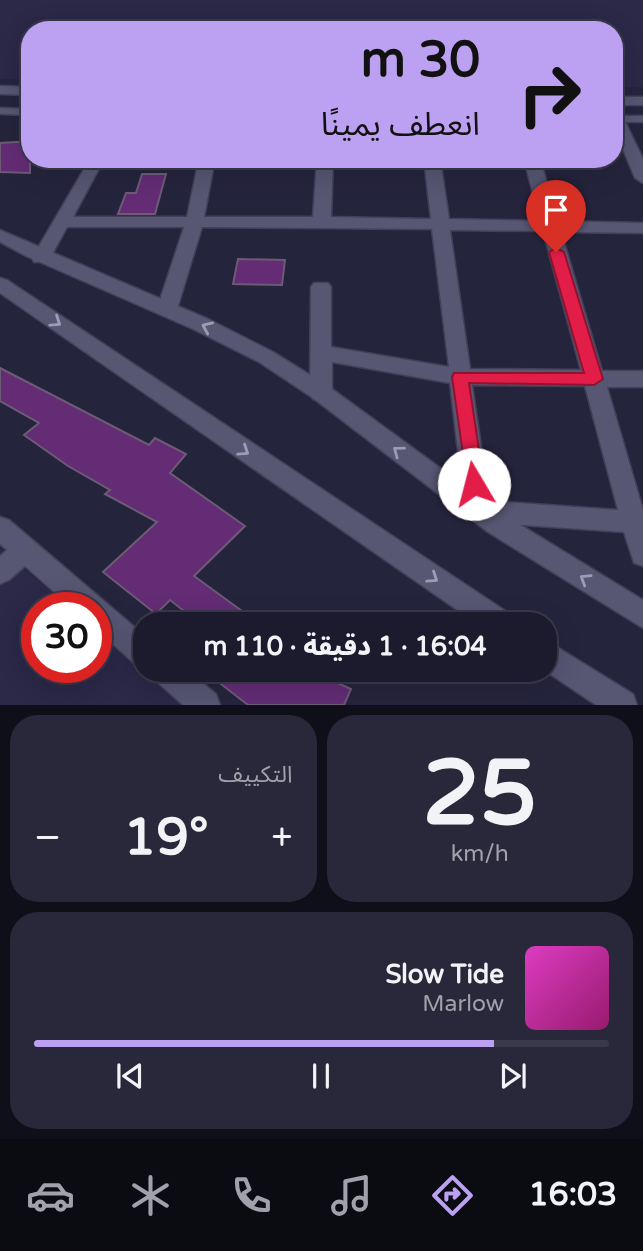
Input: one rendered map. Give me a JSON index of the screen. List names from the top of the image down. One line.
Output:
{"page":{"turn":["30 m","انعطف يمينًا"],"limit":"30","trip":"16:04 · 1 دقيقة · 110 m","tile":[["25","km/h"],"التكييف"],"heat":["−","19°","+"],"song":["Slow Tide","Marlow"],"tabs":"16:03"}}
